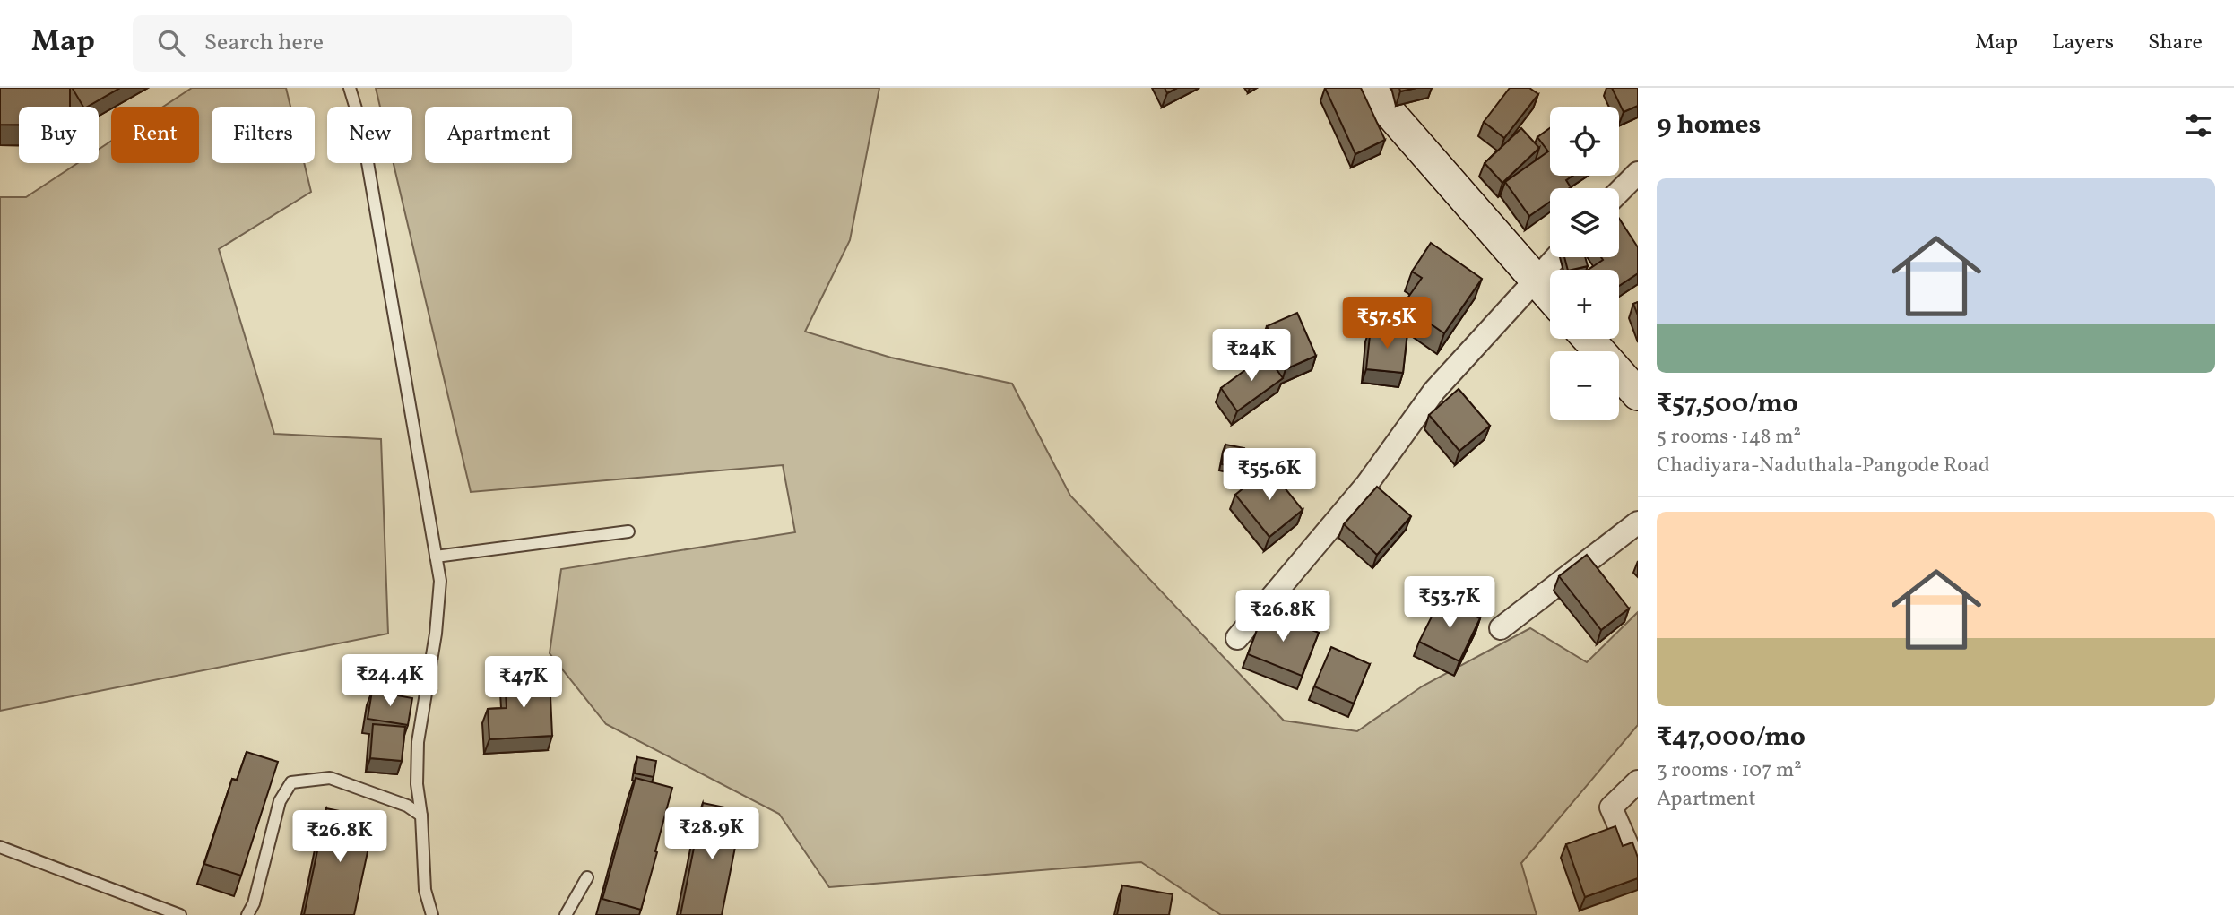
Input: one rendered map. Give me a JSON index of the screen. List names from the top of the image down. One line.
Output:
{"page":{"header":"Map","search":"Search here","nav":["Map","Layers","Share"],"heading":"9 homes","map_buttons":["+","−"],"chip":["Buy","Rent","Filters","New","Apartment"],"list":[{"name":"₹57,500/mo","note":"5 rooms · 148 m² · Chadiyara-Naduthala-Pangode Road"},{"name":"₹47,000/mo","note":"3 rooms · 107 m² · Apartment"}],"price":["₹57.5K","₹24K","₹55.6K","₹53.7K","₹26.8K","₹24.4K","₹47K","₹28.9K","₹26.8K"]}}
